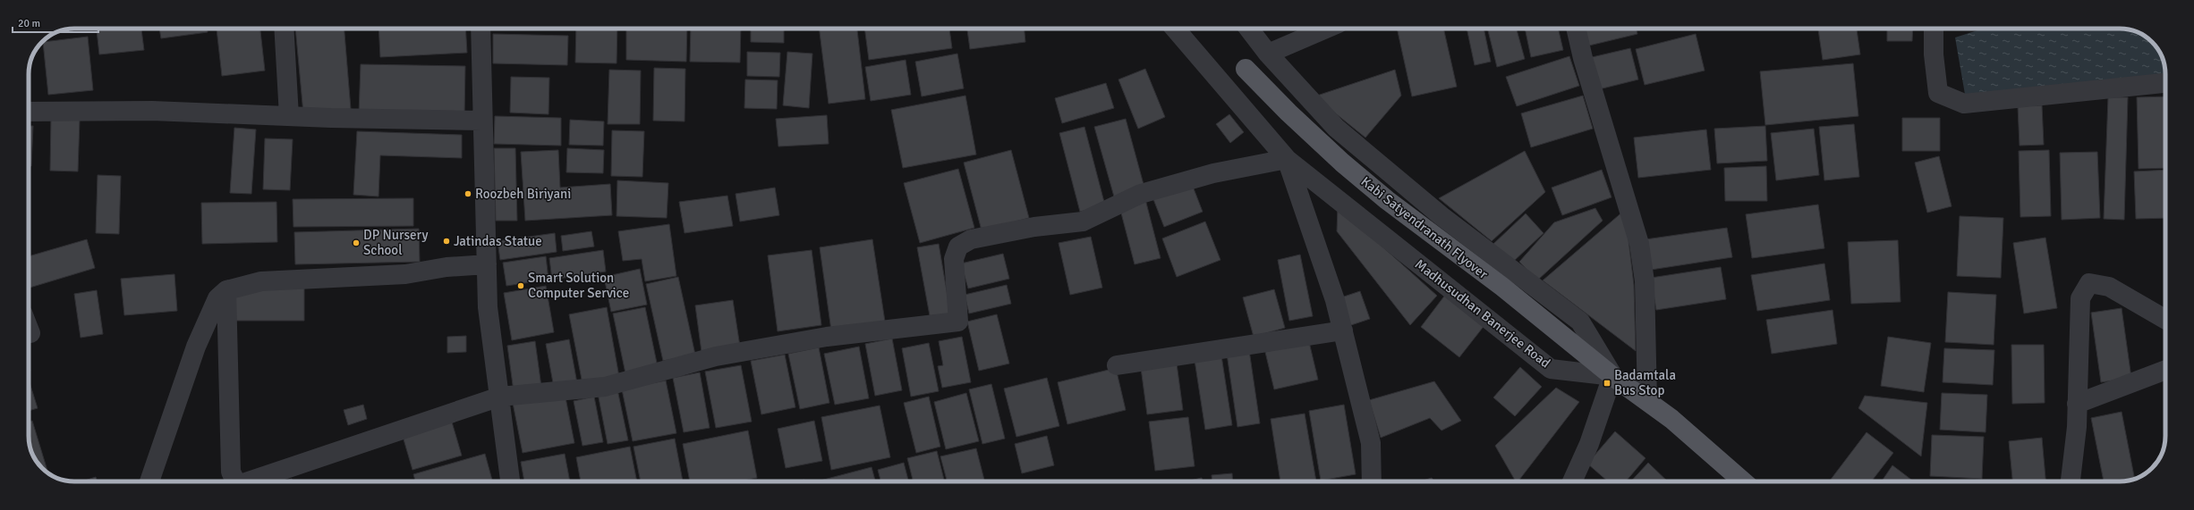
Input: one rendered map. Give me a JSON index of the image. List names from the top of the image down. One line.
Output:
{"streets":{"main road":["Kabi Satyendranath Flyover"],"street":["Madhusudhan Banerjee Road"]},"crossings":[["Kabi Satyendranath Flyover","Madhusudhan Banerjee Road"]],"places":{"other":["Roozbeh Biriyani","Jatindas Statue","DP Nursery School","Smart Solution Computer Service"],"transit":["Badamtala Bus Stop"]},"scale_bar":"20 m"}
